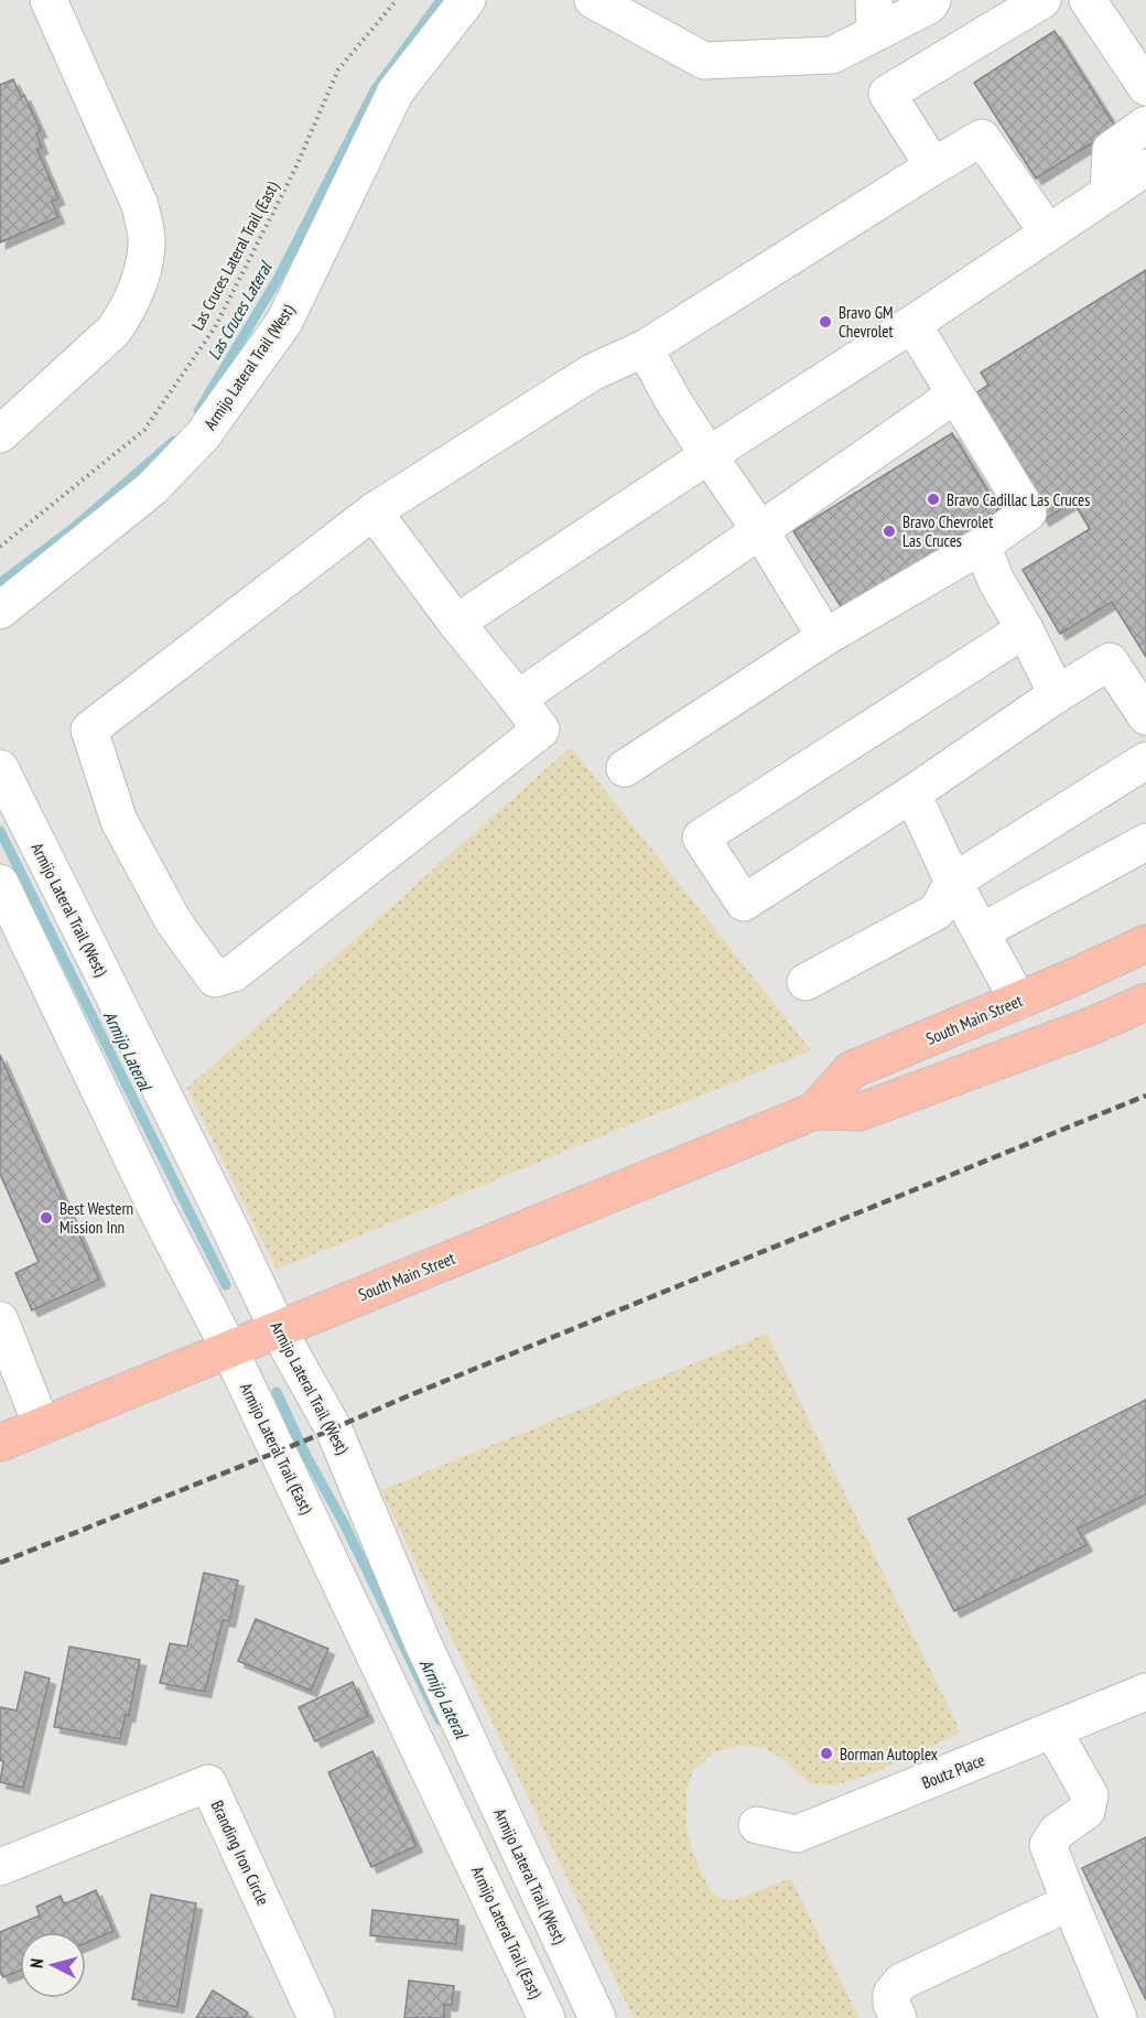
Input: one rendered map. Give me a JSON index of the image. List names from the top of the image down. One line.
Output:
{"streets":{"main road":["South Main Street"],"street":["Armijo Lateral Trail (West)","Armijo Lateral Trail (East)","Boutz Place","Branding Iron Circle"],"path":["Las Cruces Lateral Trail (East)"]},"crossings":[["Armijo Lateral Trail (West)","South Main Street"],["South Main Street","Armijo Lateral Trail (East)"]],"water":["Las Cruces Lateral","Armijo Lateral"],"places":["Bravo GM Chevrolet","Bravo Cadillac Las Cruces","Bravo Chevrolet Las Cruces","Best Western Mission Inn","Borman Autoplex"],"north":"left"}
